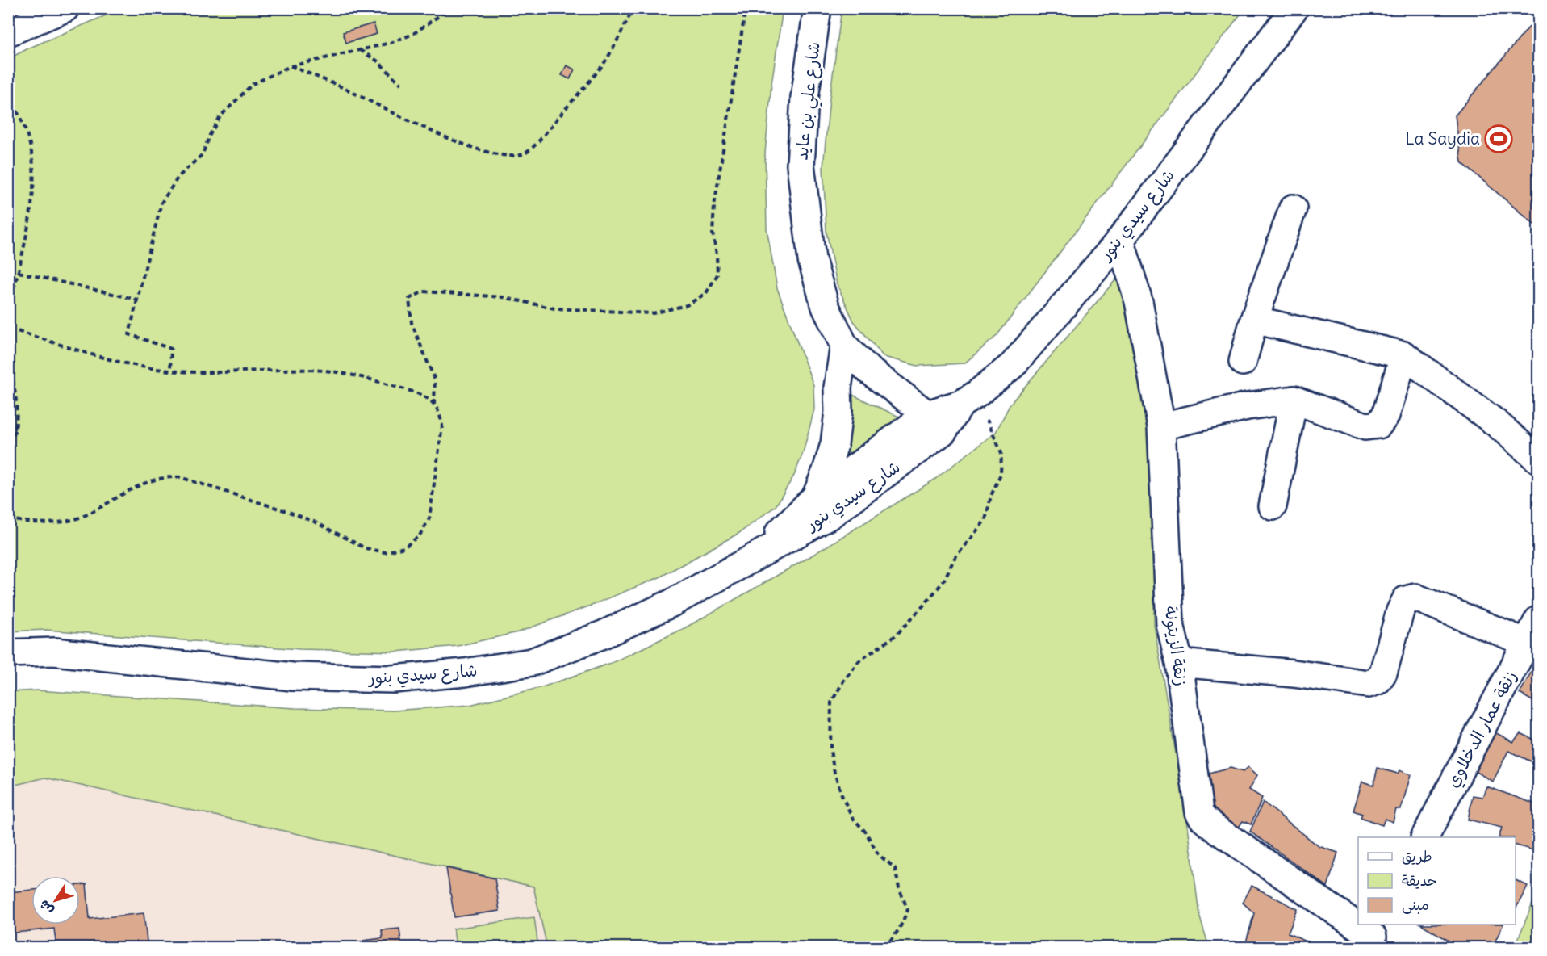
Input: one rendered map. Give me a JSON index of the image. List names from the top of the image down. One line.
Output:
{"streets":{"street":["شارع علي بن عايد","شارع سيدي بنور","زنقة الزيتونة","زنقة عمار الدخلاوي"]},"crossings":[["شارع علي بن عايد","شارع سيدي بنور"],["شارع سيدي بنور","زنقة الزيتونة"]],"places":{"sports":["La Saydia"]},"legend":["طريق","حديقة","مبنى"],"north":"bottom left"}
